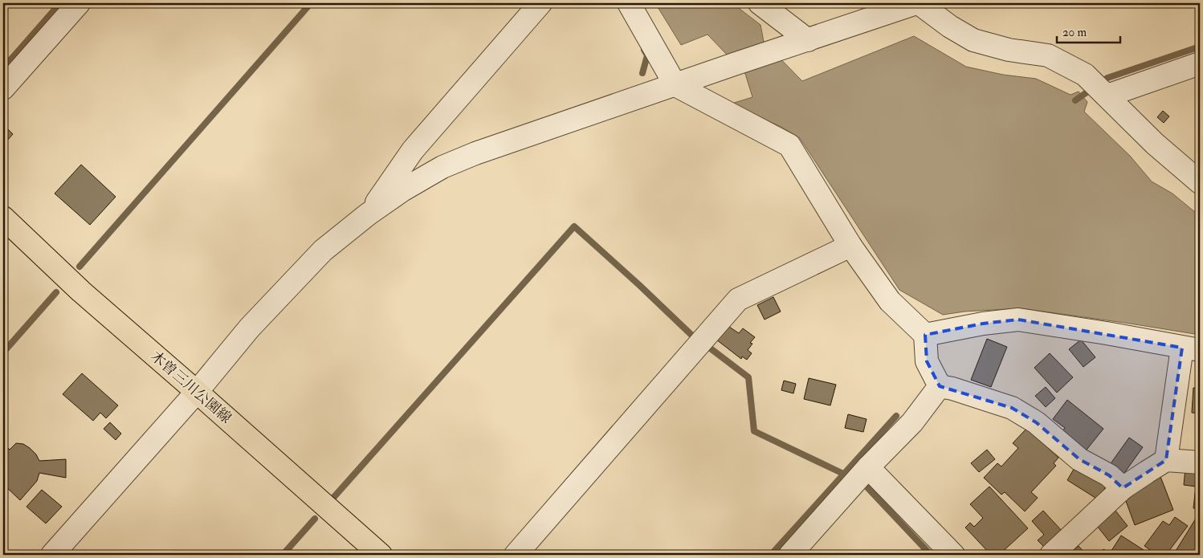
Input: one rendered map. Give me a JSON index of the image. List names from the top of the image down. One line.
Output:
{"streets":{"main road":["木曽三川公園線"]},"scale_bar":"20 m"}
